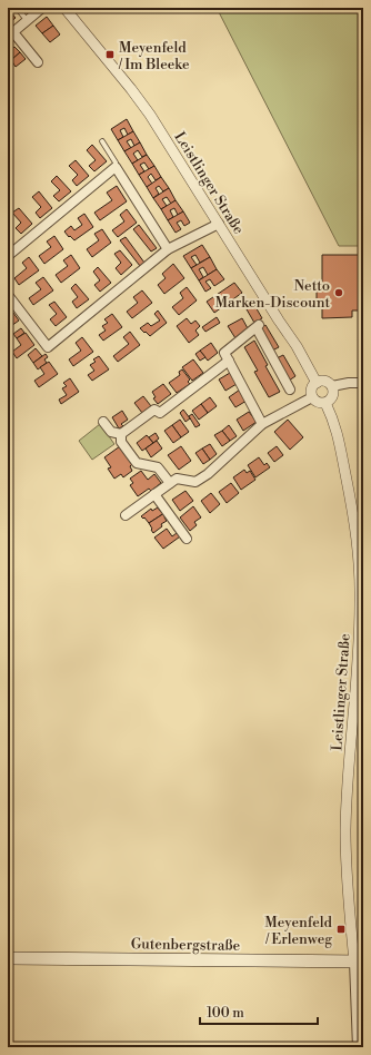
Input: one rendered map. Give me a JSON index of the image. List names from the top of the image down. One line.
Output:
{"streets":{"main road":["Gutenbergstraße"],"street":["Leistlinger Straße"]},"crossings":[["Leistlinger Straße","Gutenbergstraße"]],"places":{"transit":["Meyenfeld / Im Bleeke","Meyenfeld / Erlenweg"],"other":["Netto Marken-Discount"]},"scale_bar":"100 m"}
